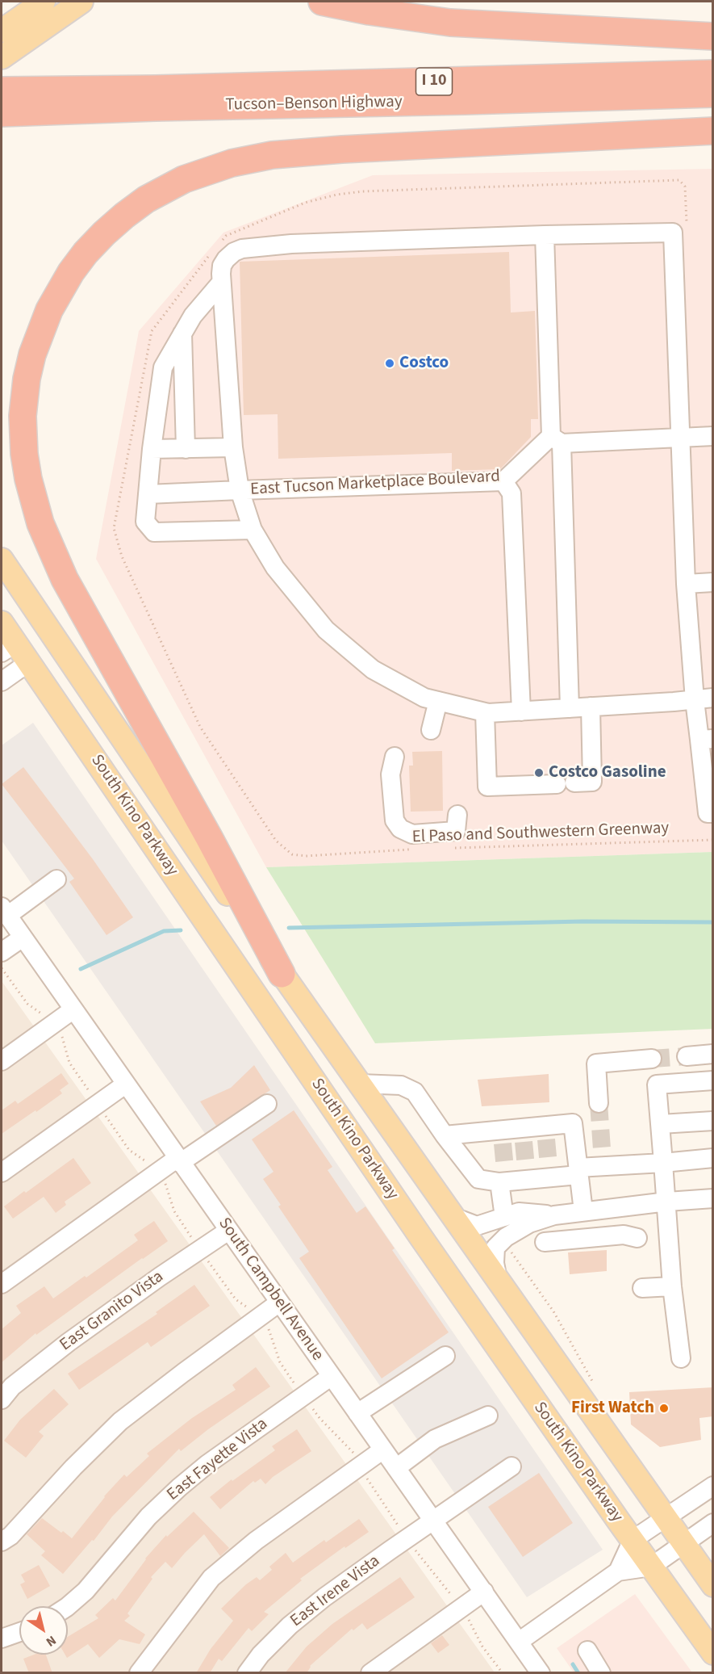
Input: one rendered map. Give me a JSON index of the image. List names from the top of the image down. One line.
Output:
{"streets":{"highway":["I 10","Tucson–Benson Highway"],"main road":["South Kino Parkway"],"street":["East Tucson Marketplace Boulevard","South Campbell Avenue","East Granito Vista","East Fayette Vista","East Irene Vista"],"path":["El Paso and Southwestern Greenway"]},"crossings":[["South Campbell Avenue","East Granito Vista"],["South Campbell Avenue","East Fayette Vista"],["South Campbell Avenue","East Irene Vista"]],"places":["Costco","Costco Gasoline","First Watch"],"north":"bottom right"}
